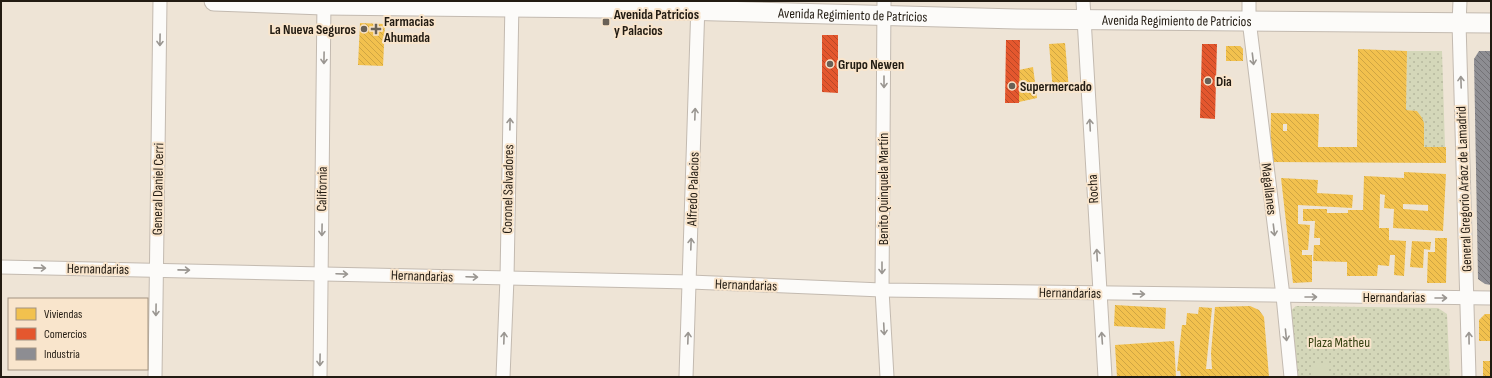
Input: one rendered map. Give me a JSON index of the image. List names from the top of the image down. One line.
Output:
{"streets":{"main road":["Avenida Regimiento de Patricios"],"street":["General Daniel Cerri","California","Coronel Salvadores","Alfredo Palacios","Benito Quinquela Martín","Rocha","Magallanes","General Gregorio Aráoz de Lamadrid","Hernandarias"]},"crossings":[["Avenida Regimiento de Patricios","California"],["Avenida Regimiento de Patricios","Coronel Salvadores"],["Avenida Regimiento de Patricios","Alfredo Palacios"],["Avenida Regimiento de Patricios","Benito Quinquela Martín"],["Avenida Regimiento de Patricios","Rocha"],["Avenida Regimiento de Patricios","Magallanes"],["Avenida Regimiento de Patricios","General Gregorio Aráoz de Lamadrid"],["General Daniel Cerri","Hernandarias"],["California","Hernandarias"],["Coronel Salvadores","Hernandarias"],["Alfredo Palacios","Hernandarias"],["Benito Quinquela Martín","Hernandarias"],["Rocha","Hernandarias"],["Magallanes","Hernandarias"],["General Gregorio Aráoz de Lamadrid","Hernandarias"]],"one_way":["General Daniel Cerri","California","Coronel Salvadores","Alfredo Palacios","Benito Quinquela Martín","Rocha","Magallanes","General Gregorio Aráoz de Lamadrid","Hernandarias"],"parks":["Plaza Matheu"],"places":{"transit":["Avenida Patricios y Palacios"],"other":["La Nueva Seguros","Grupo Newen","Dia","Supermercado"],"health":["Farmacias Ahumada"]},"legend":["Viviendas","Comercios","Industria"]}
